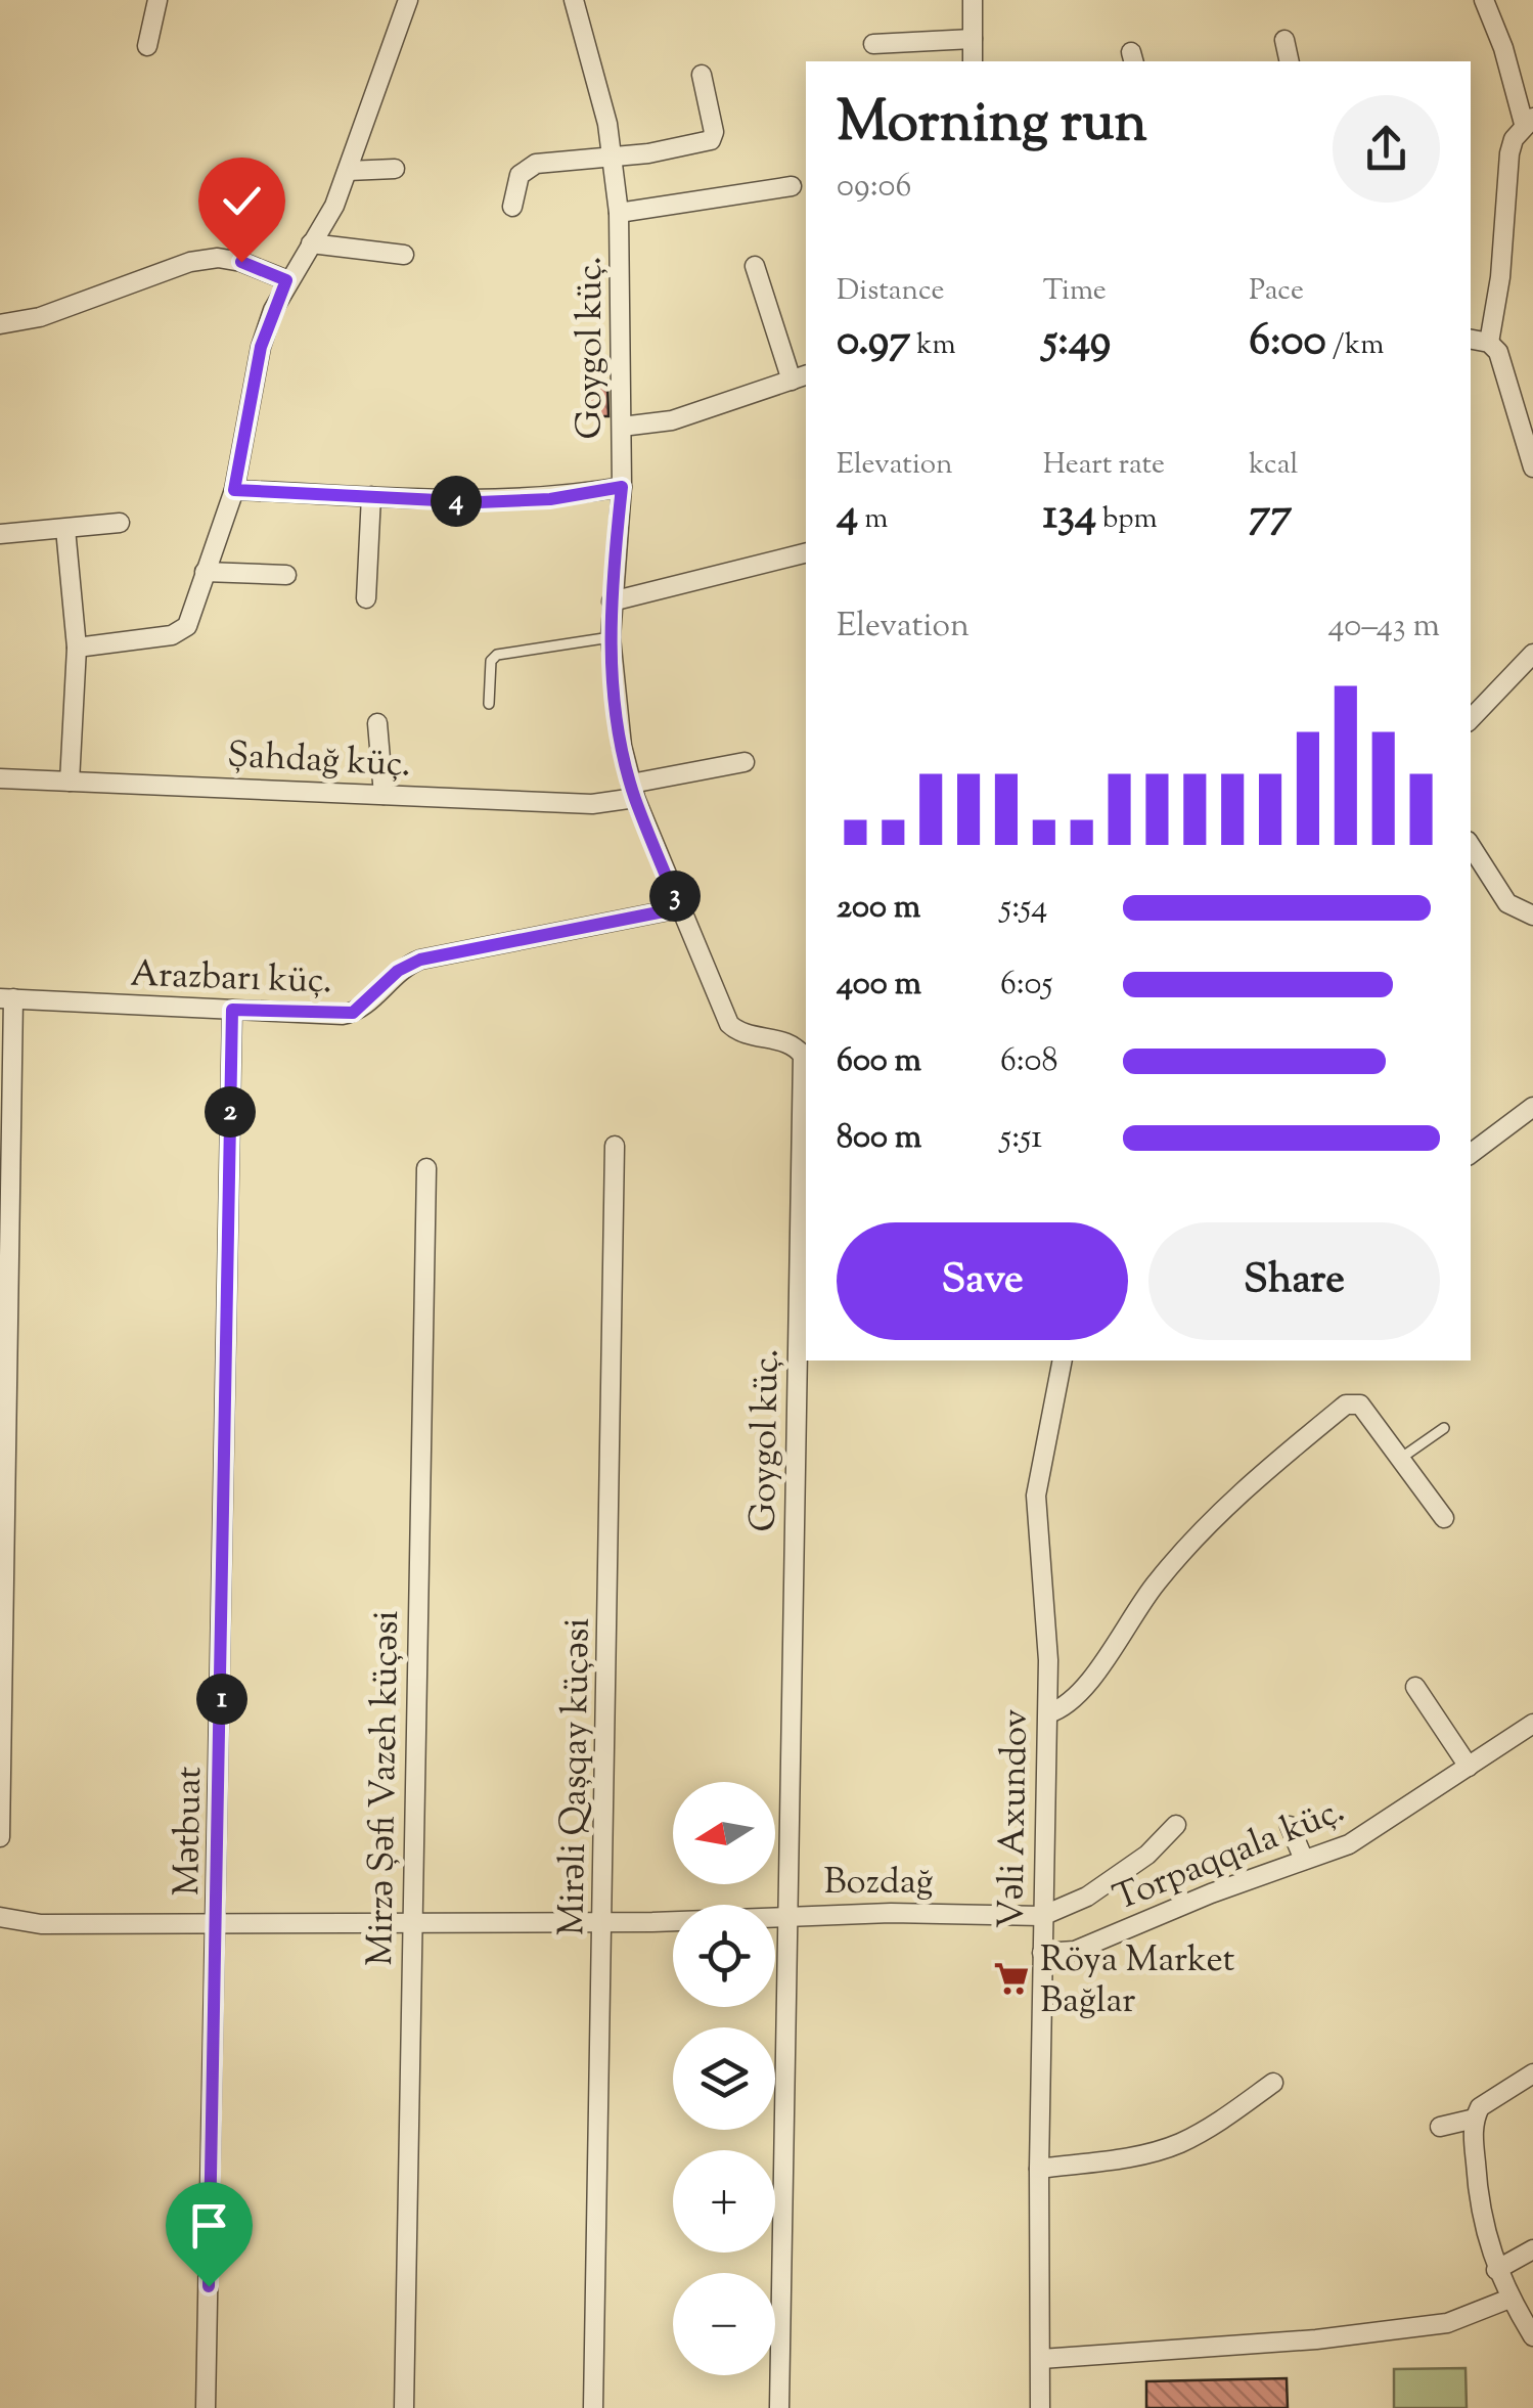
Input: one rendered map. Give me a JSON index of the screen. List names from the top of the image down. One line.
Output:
{"streets":{"street":["Goygol küç.","Şahdağ küç.","Arazbarı küç.","Mirəli Qaşqay küçəsi","Mirzə Şəfi Vazeh küçəsi","Vəli Axundov","Mətbuat","Torpaqqala küç.","Bozdağ"]},"crossings":[["Goygol küç.","Şahdağ küç."],["Goygol küç.","Arazbarı küç."],["Goygol küç.","Bozdağ"],["Arazbarı küç.","Mətbuat"],["Mirəli Qaşqay küçəsi","Bozdağ"],["Mirzə Şəfi Vazeh küçəsi","Bozdağ"],["Vəli Axundov","Torpaqqala küç."],["Vəli Axundov","Bozdağ"],["Mətbuat","Bozdağ"]],"places":{"supermarket":["Röya Market Bağlar"]},"north":"left","page":{"heading":["Morning run","09:06"],"stats":[["Distance","0.97 km"],["Time","5:49"],["Pace","6:00 /km"],["Elevation","4 m"],["Heart rate","134 bpm"],["kcal","77"]],"pins":["4","3","2","1"],"chart":["Elevation","40–43 m"],"list":[{"name":"200 m","note":"5:54"},{"name":"400 m","note":"6:05"},{"name":"600 m","note":"6:08"},{"name":"800 m","note":"5:51"}],"buttons":["Save","Share"],"map_buttons":["+","−"]}}
